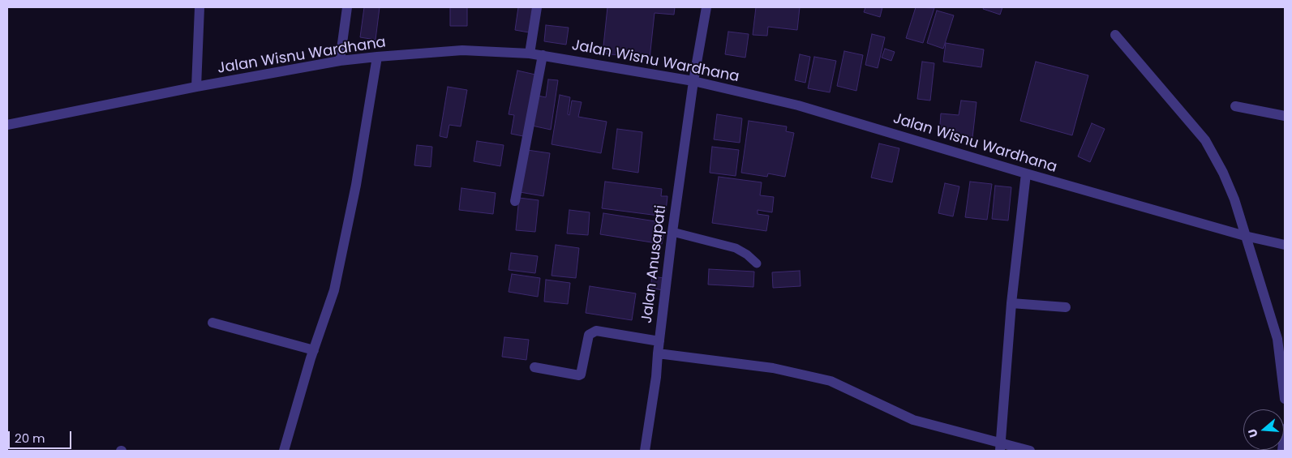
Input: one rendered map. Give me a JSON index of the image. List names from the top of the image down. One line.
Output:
{"streets":{"street":["Jalan Wisnu Wardhana","Jalan Anusapati"]},"crossings":[["Jalan Wisnu Wardhana","Jalan Anusapati"]],"scale_bar":"20 m","north":"left"}
